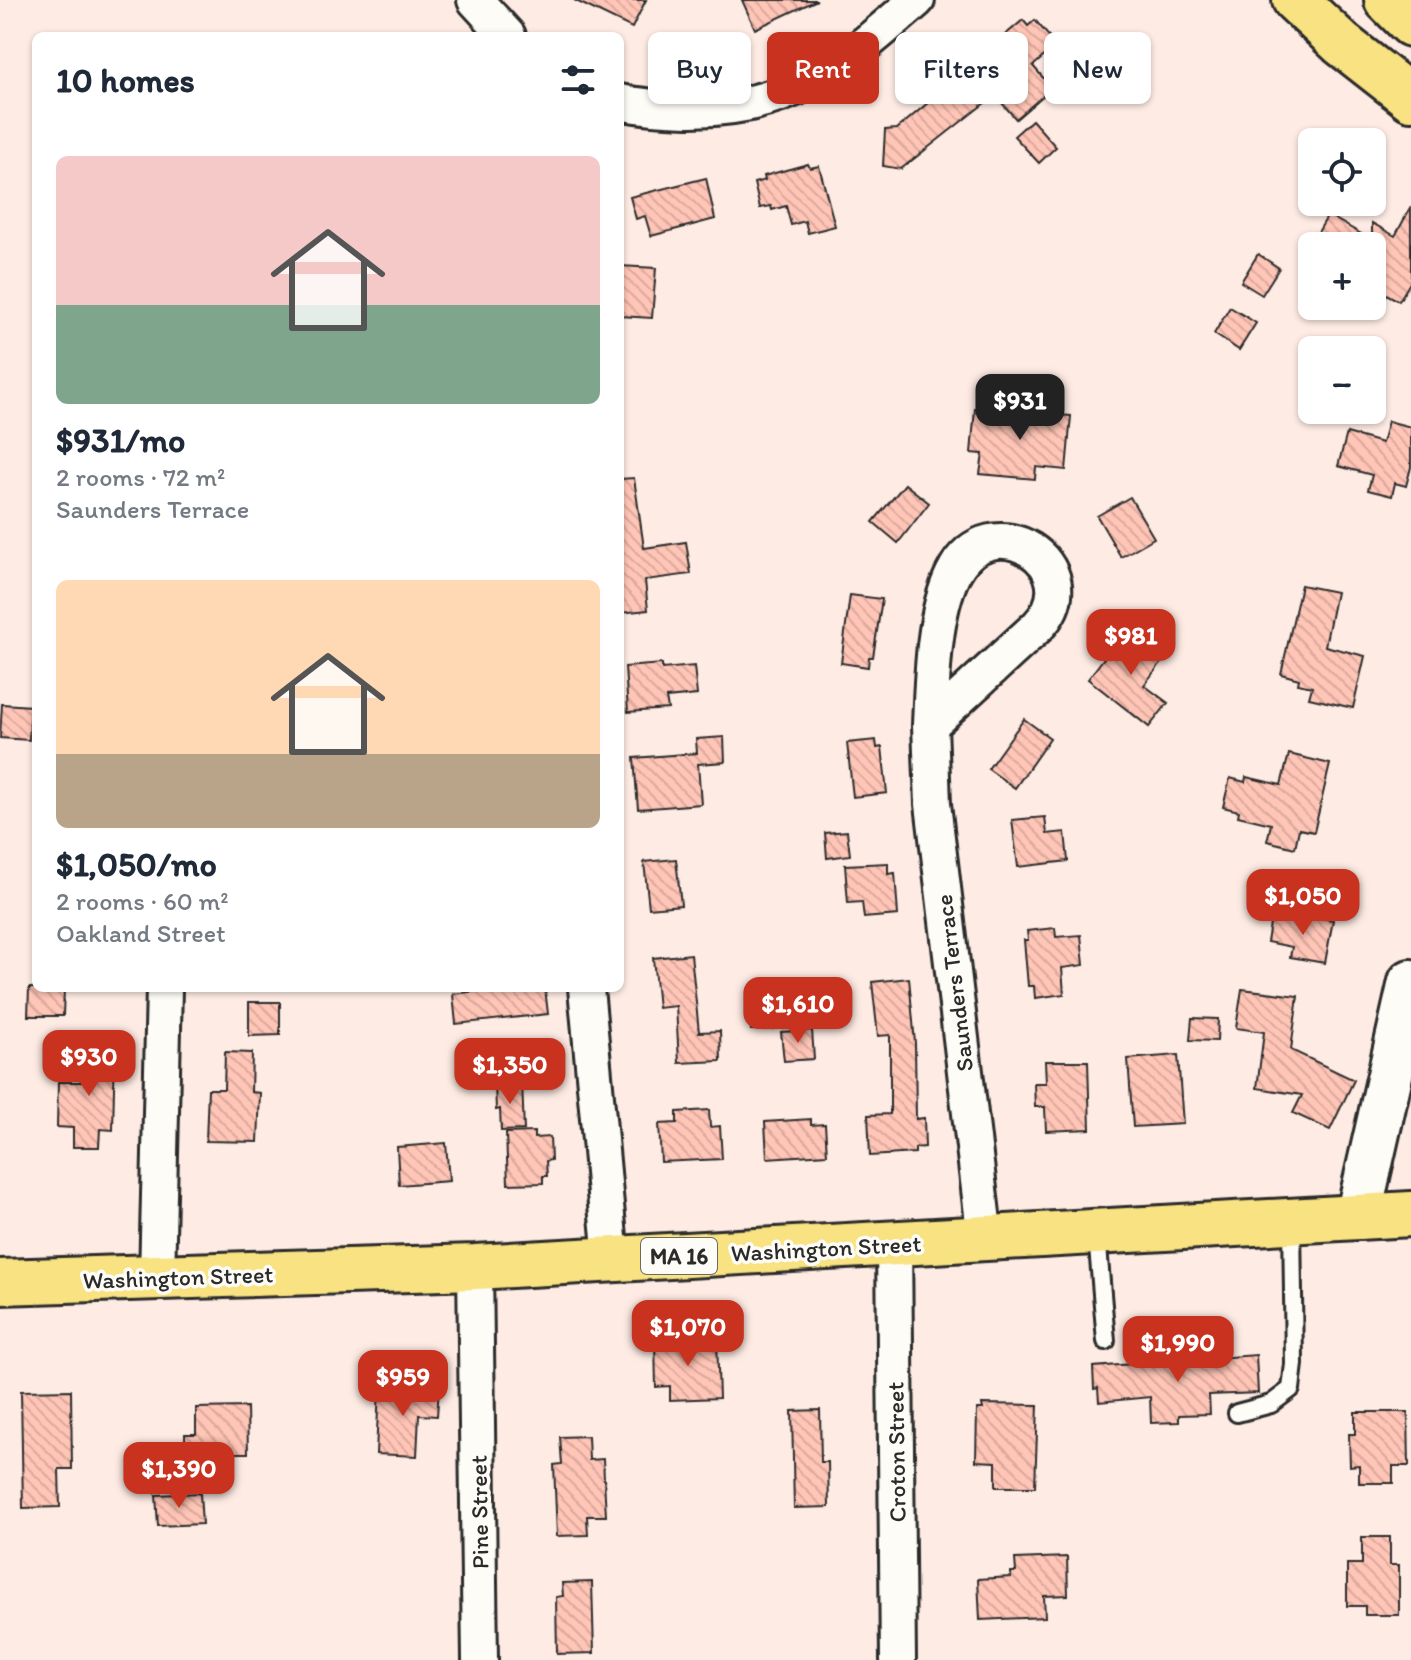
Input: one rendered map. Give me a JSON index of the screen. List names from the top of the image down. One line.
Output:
{"streets":{"main road":["Washington Street","MA 16"],"street":["Saunders Terrace","Croton Street","Pine Street"]},"crossings":[["Saunders Terrace","Washington Street"],["Washington Street","Croton Street"],["Washington Street","Pine Street"]],"page":{"chip":["Buy","Rent","Filters","New"],"heading":"10 homes","map_buttons":["+","−"],"list":[{"name":"$931/mo","note":"2 rooms · 72 m² · Saunders Terrace"},{"name":"$1,050/mo","note":"2 rooms · 60 m² · Oakland Street"}],"price":["$931","$981","$1,050","$1,610","$930","$1,350","$1,070","$1,990","$959","$1,390"]}}
